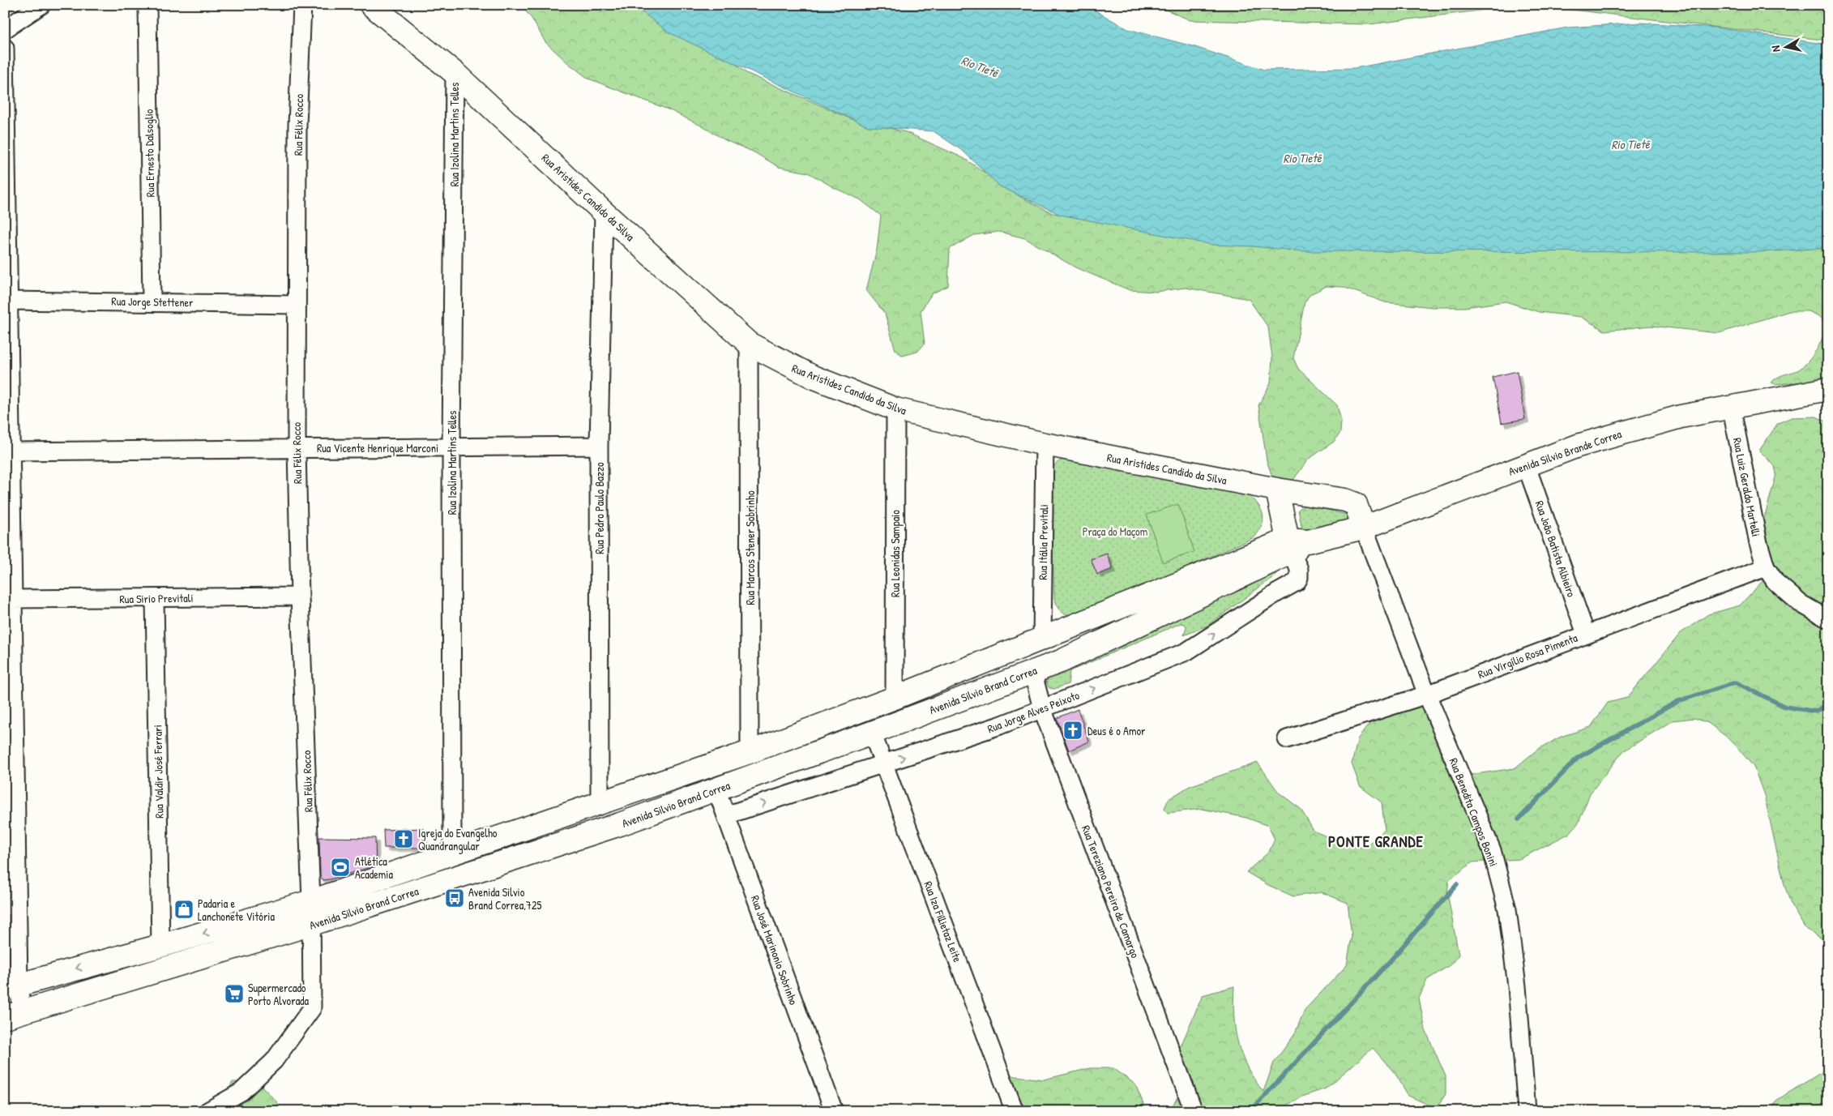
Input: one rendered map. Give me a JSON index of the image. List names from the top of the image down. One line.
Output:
{"streets":{"main road":["Rua Aristides Candido da Silva","Avenida Silvio Brande Correa","Avenida Silvio Brand Correa"],"street":["Rua Félix Rocco","Rua Izolina Martins Telles","Rua Ernesto Dalsoglio","Rua Jorge Stettener","Rua Vicente Henrique Marconi","Rua Luiz Geraldo Martelli","Rua Pedro Paulo Bazzo","Rua Itália Previtali","Rua Marcos Stener Sobrinho","Rua João Batista Albieiro","Rua Leonidas Sampaio","Rua Sirio Previtali","Rua Virgílio Rosa Pimenta","Rua Jorge Alves Peixoto","Rua Valdir José Ferrari","Rua Benedita Campos Bonini","Rua Tereziano Pereira de Camargo","Rua Iza Fillietaz Leite","Rua José Marinonio Sobrinho"]},"crossings":[["Rua Félix Rocco","Rua Jorge Stettener"],["Rua Félix Rocco","Rua Vicente Henrique Marconi"],["Rua Félix Rocco","Rua Sirio Previtali"],["Rua Félix Rocco","Avenida Silvio Brand Correa"],["Rua Izolina Martins Telles","Rua Aristides Candido da Silva"],["Rua Izolina Martins Telles","Rua Vicente Henrique Marconi"],["Rua Izolina Martins Telles","Avenida Silvio Brand Correa"],["Rua Ernesto Dalsoglio","Rua Jorge Stettener"],["Rua Aristides Candido da Silva","Avenida Silvio Brande Correa"],["Rua Aristides Candido da Silva","Rua Pedro Paulo Bazzo"],["Rua Aristides Candido da Silva","Rua Itália Previtali"],["Rua Aristides Candido da Silva","Rua Marcos Stener Sobrinho"],["Rua Aristides Candido da Silva","Rua Leonidas Sampaio"],["Rua Aristides Candido da Silva","Rua Benedita Campos Bonini"],["Rua Vicente Henrique Marconi","Rua Pedro Paulo Bazzo"],["Avenida Silvio Brande Correa","Rua Luiz Geraldo Martelli"],["Avenida Silvio Brande Correa","Rua João Batista Albieiro"],["Avenida Silvio Brande Correa","Avenida Silvio Brand Correa"],["Avenida Silvio Brande Correa","Rua Jorge Alves Peixoto"],["Avenida Silvio Brande Correa","Rua Benedita Campos Bonini"],["Rua Luiz Geraldo Martelli","Rua Virgílio Rosa Pimenta"],["Rua Pedro Paulo Bazzo","Avenida Silvio Brand Correa"],["Rua Itália Previtali","Avenida Silvio Brand Correa"],["Rua Marcos Stener Sobrinho","Avenida Silvio Brand Correa"],["Rua João Batista Albieiro","Rua Virgílio Rosa Pimenta"],["Rua Leonidas Sampaio","Avenida Silvio Brand Correa"],["Rua Sirio Previtali","Rua Valdir José Ferrari"],["Rua Virgílio Rosa Pimenta","Rua Benedita Campos Bonini"],["Avenida Silvio Brand Correa","Rua Jorge Alves Peixoto"],["Avenida Silvio Brand Correa","Rua Valdir José Ferrari"],["Avenida Silvio Brand Correa","Rua Tereziano Pereira de Camargo"],["Avenida Silvio Brand Correa","Rua Iza Fillietaz Leite"],["Avenida Silvio Brand Correa","Rua José Marinonio Sobrinho"],["Rua Jorge Alves Peixoto","Rua Tereziano Pereira de Camargo"],["Rua Jorge Alves Peixoto","Rua Iza Fillietaz Leite"],["Rua Jorge Alves Peixoto","Rua José Marinonio Sobrinho"]],"one_way":["Rua Jorge Alves Peixoto"],"districts":["PONTE GRANDE"],"water":["Rio Tietê"],"parks":["Praça do Maçom"],"places":{"church":["Deus é o Amor","Igreja do Evangelho Quandrangular"],"sports":["Atlética Academia"],"bus stop":["Avenida Silvio Brand Correa,725"],"shop":["Padaria e Lanchonete Vitória"],"supermarket":["Supermercado Porto Alvorada"]},"north":"left"}
